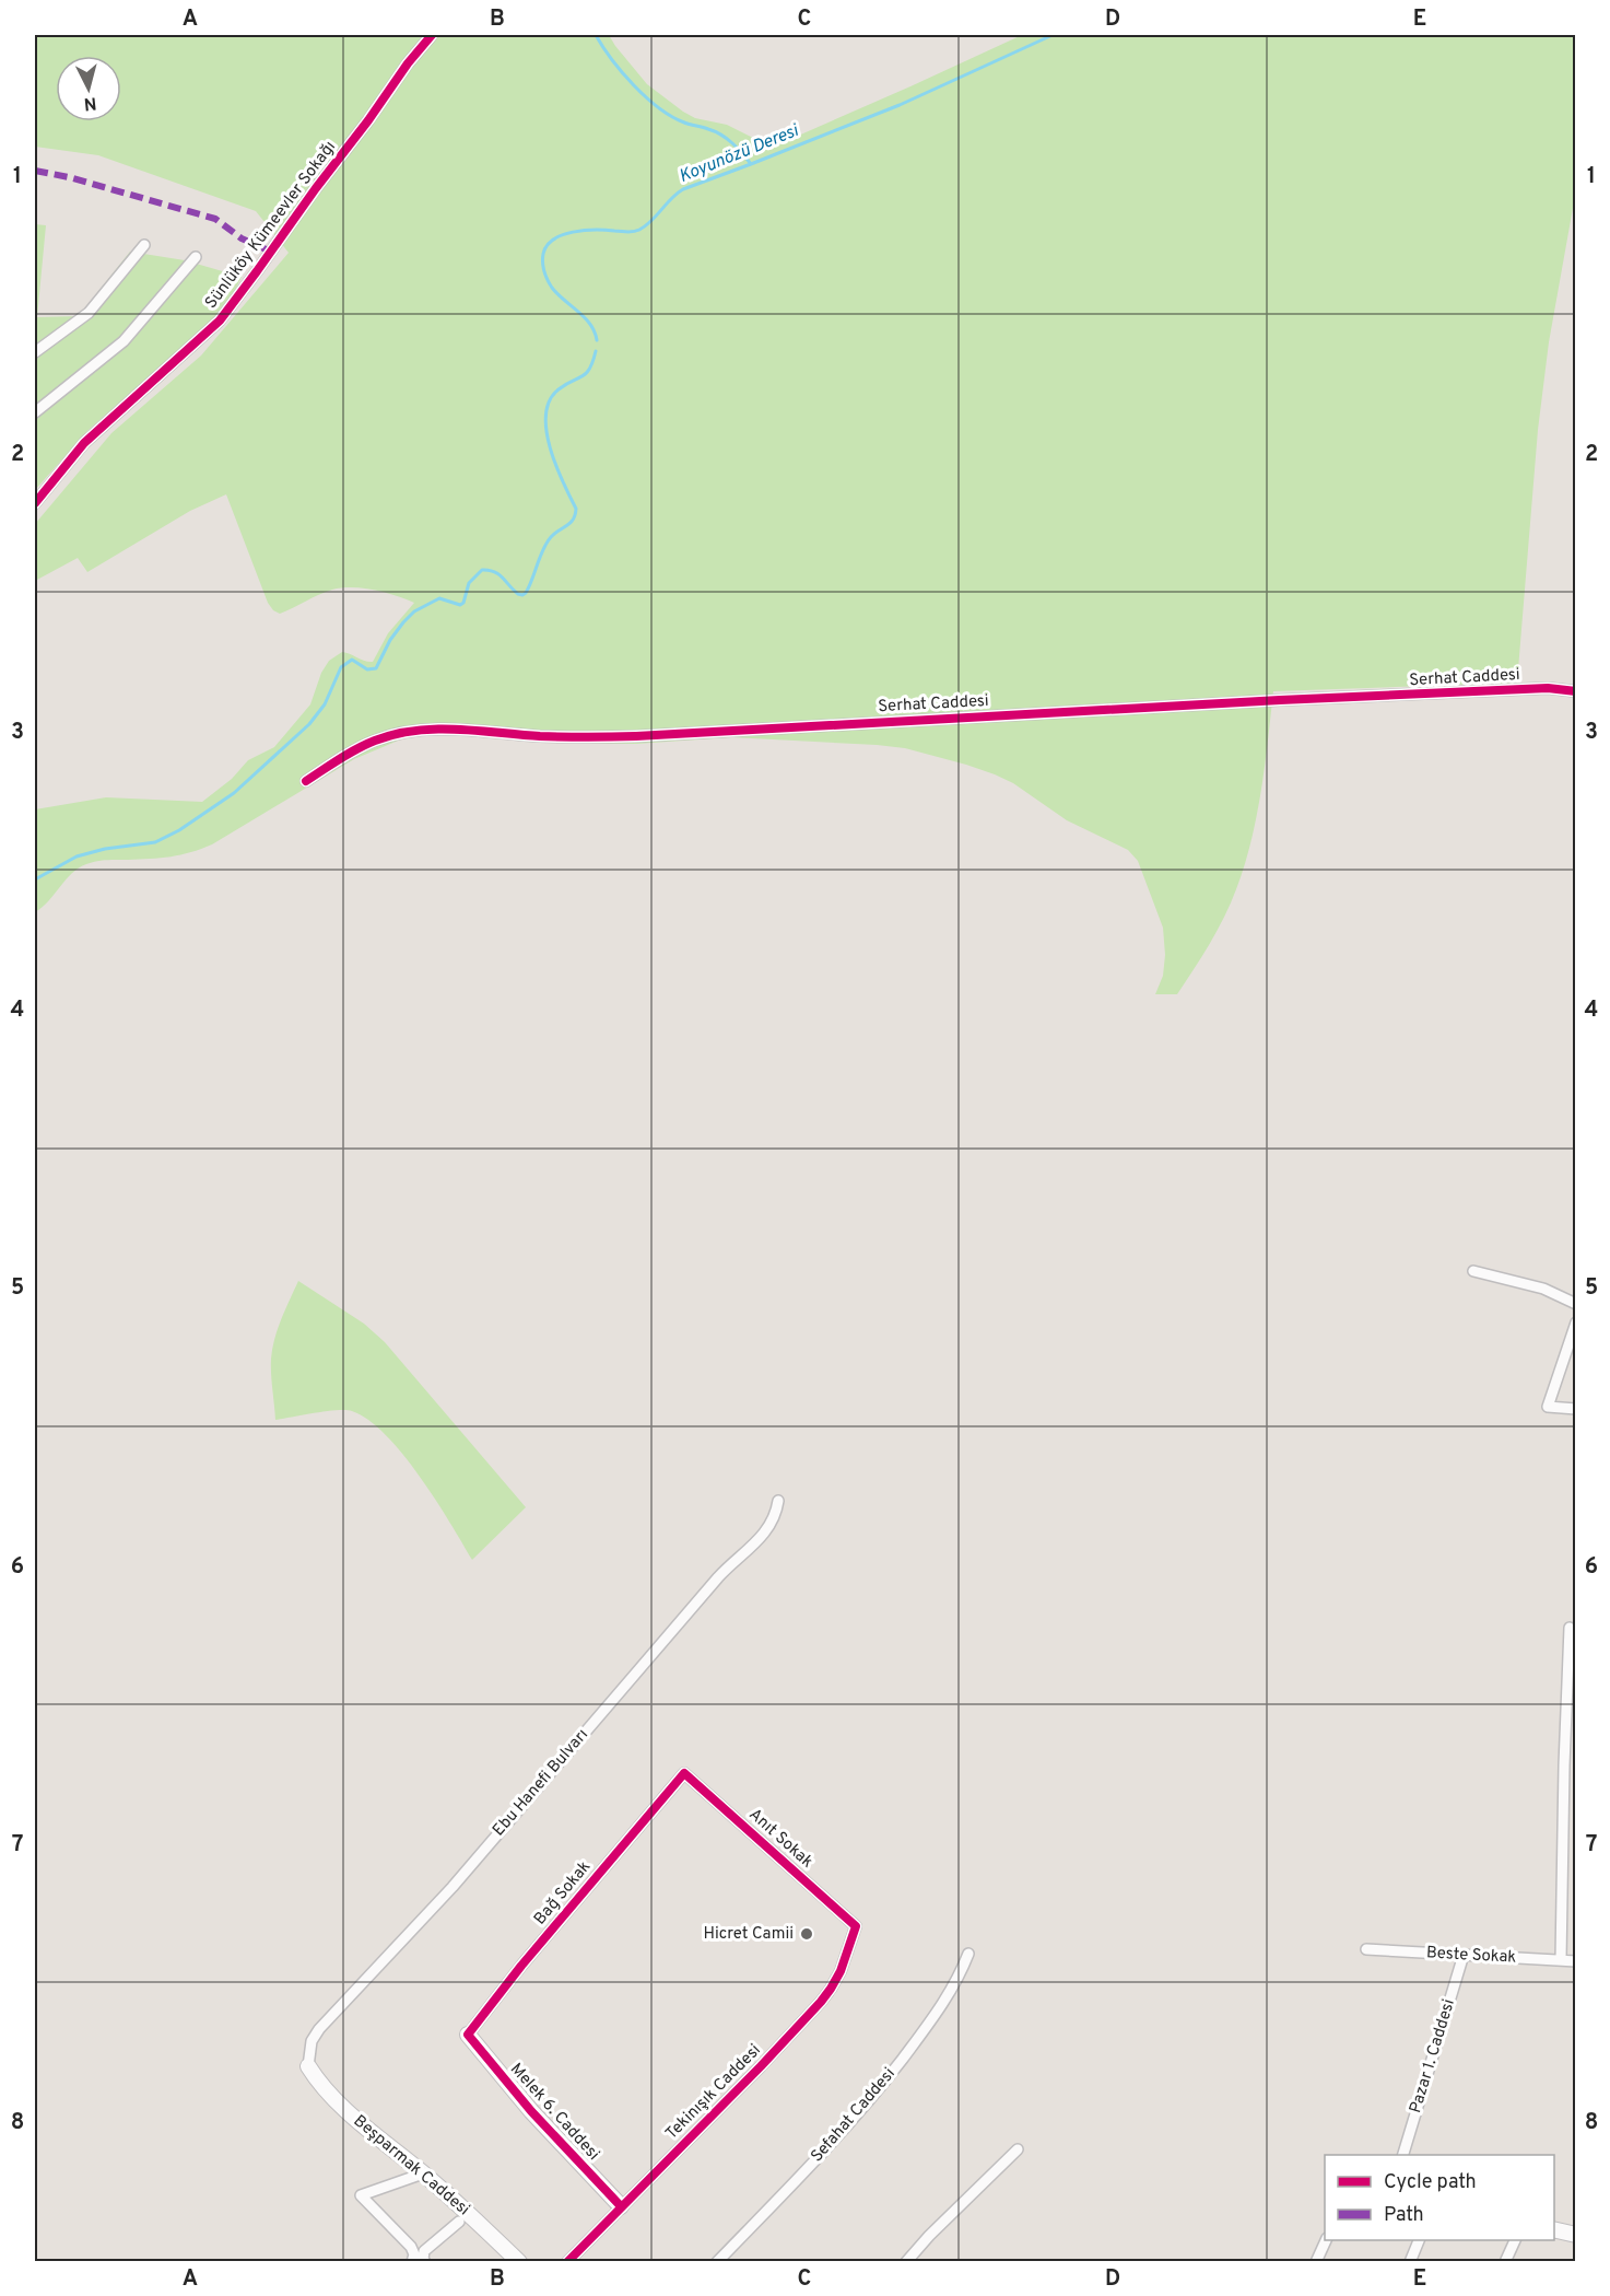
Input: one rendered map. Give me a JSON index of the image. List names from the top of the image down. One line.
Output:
{"streets":{"street":["Sünlüköy Kümeevler Sokağı","Serhat Caddesi","Ebu Hanefi Bulvarı","Anıt Sokak","Bağ Sokak","Beste Sokak","Pazar 1. Caddesi","Tekinışık Caddesi","Melek 6. Caddesi","Sefahat Caddesi","Beşparmak Caddesi"]},"crossings":[["Ebu Hanefi Bulvarı","Beşparmak Caddesi"],["Anıt Sokak","Bağ Sokak"],["Anıt Sokak","Tekinışık Caddesi"],["Bağ Sokak","Melek 6. Caddesi"],["Beste Sokak","Pazar 1. Caddesi"],["Tekinışık Caddesi","Melek 6. Caddesi"]],"water":["Koyunözü Deresi"],"places":["Hicret Camii"],"legend":["Cycle path","Path"],"north":"bottom","grid":{"columns":["A","B","C","D","E"],"rows":["1","2","3","4","5","6","7","8"]}}
